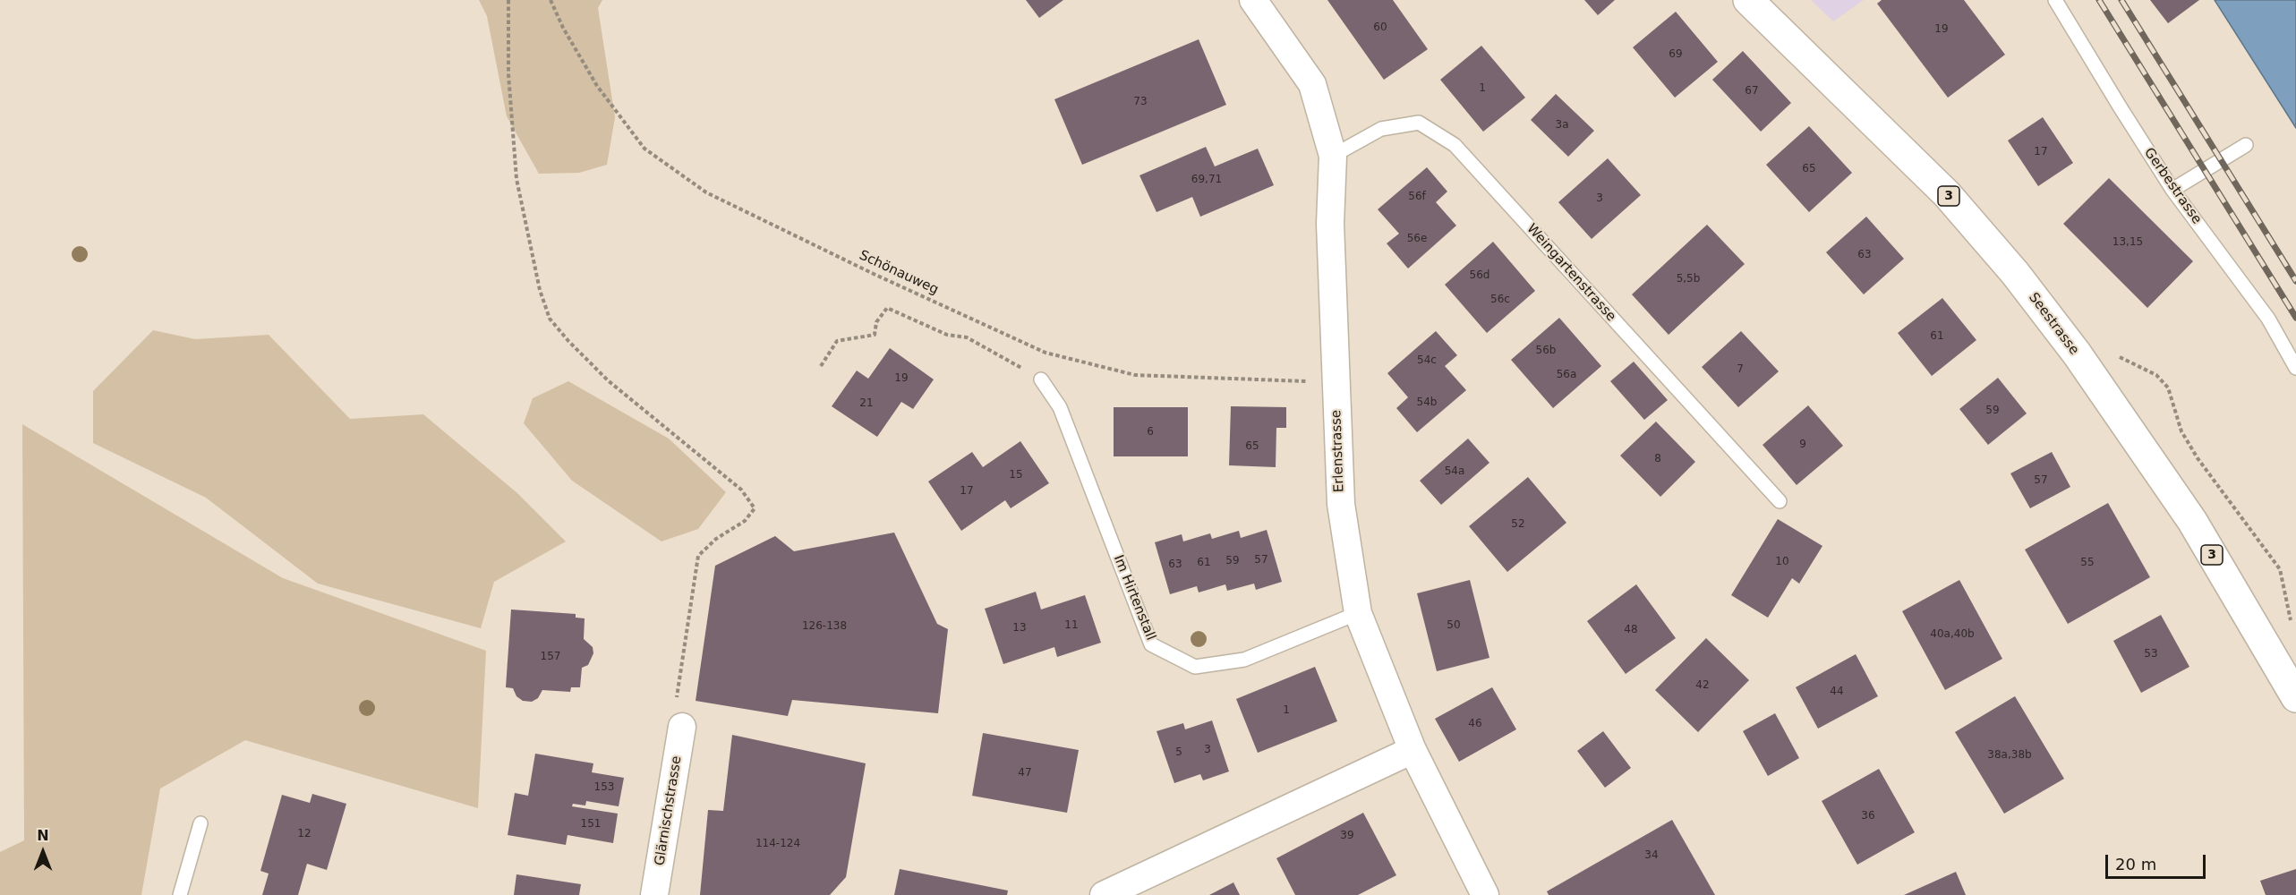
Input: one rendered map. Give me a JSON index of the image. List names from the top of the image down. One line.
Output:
{"streets":{"main road":["3","Seestrasse"],"street":["Erlenstrasse","Glärnischstrasse"],"lane":["Gerbestrasse","Weingartenstrasse","Im Hirtenstall"],"path":["Schönauweg"]},"crossings":[["Schönauweg","Erlenstrasse"],["Weingartenstrasse","Erlenstrasse"],["Erlenstrasse","Im Hirtenstall"]],"house_numbers":["60","19","69","1","67","73","3a","17","65","69,71","56f","3","56e","13,15","63","56d","5,5b","56c","61","56b","54c","7","56a","19","54b","21","59","6","9","65","8","54a","15","57","17","52","57","59","10","61","55","63","11","50","126-138","13","48","40a,40b","53","157","42","44","1","46","3","5","38a,38b","47","153","36","151","12","39","114-124","34"],"scale_bar":"20 m","north":"top"}
